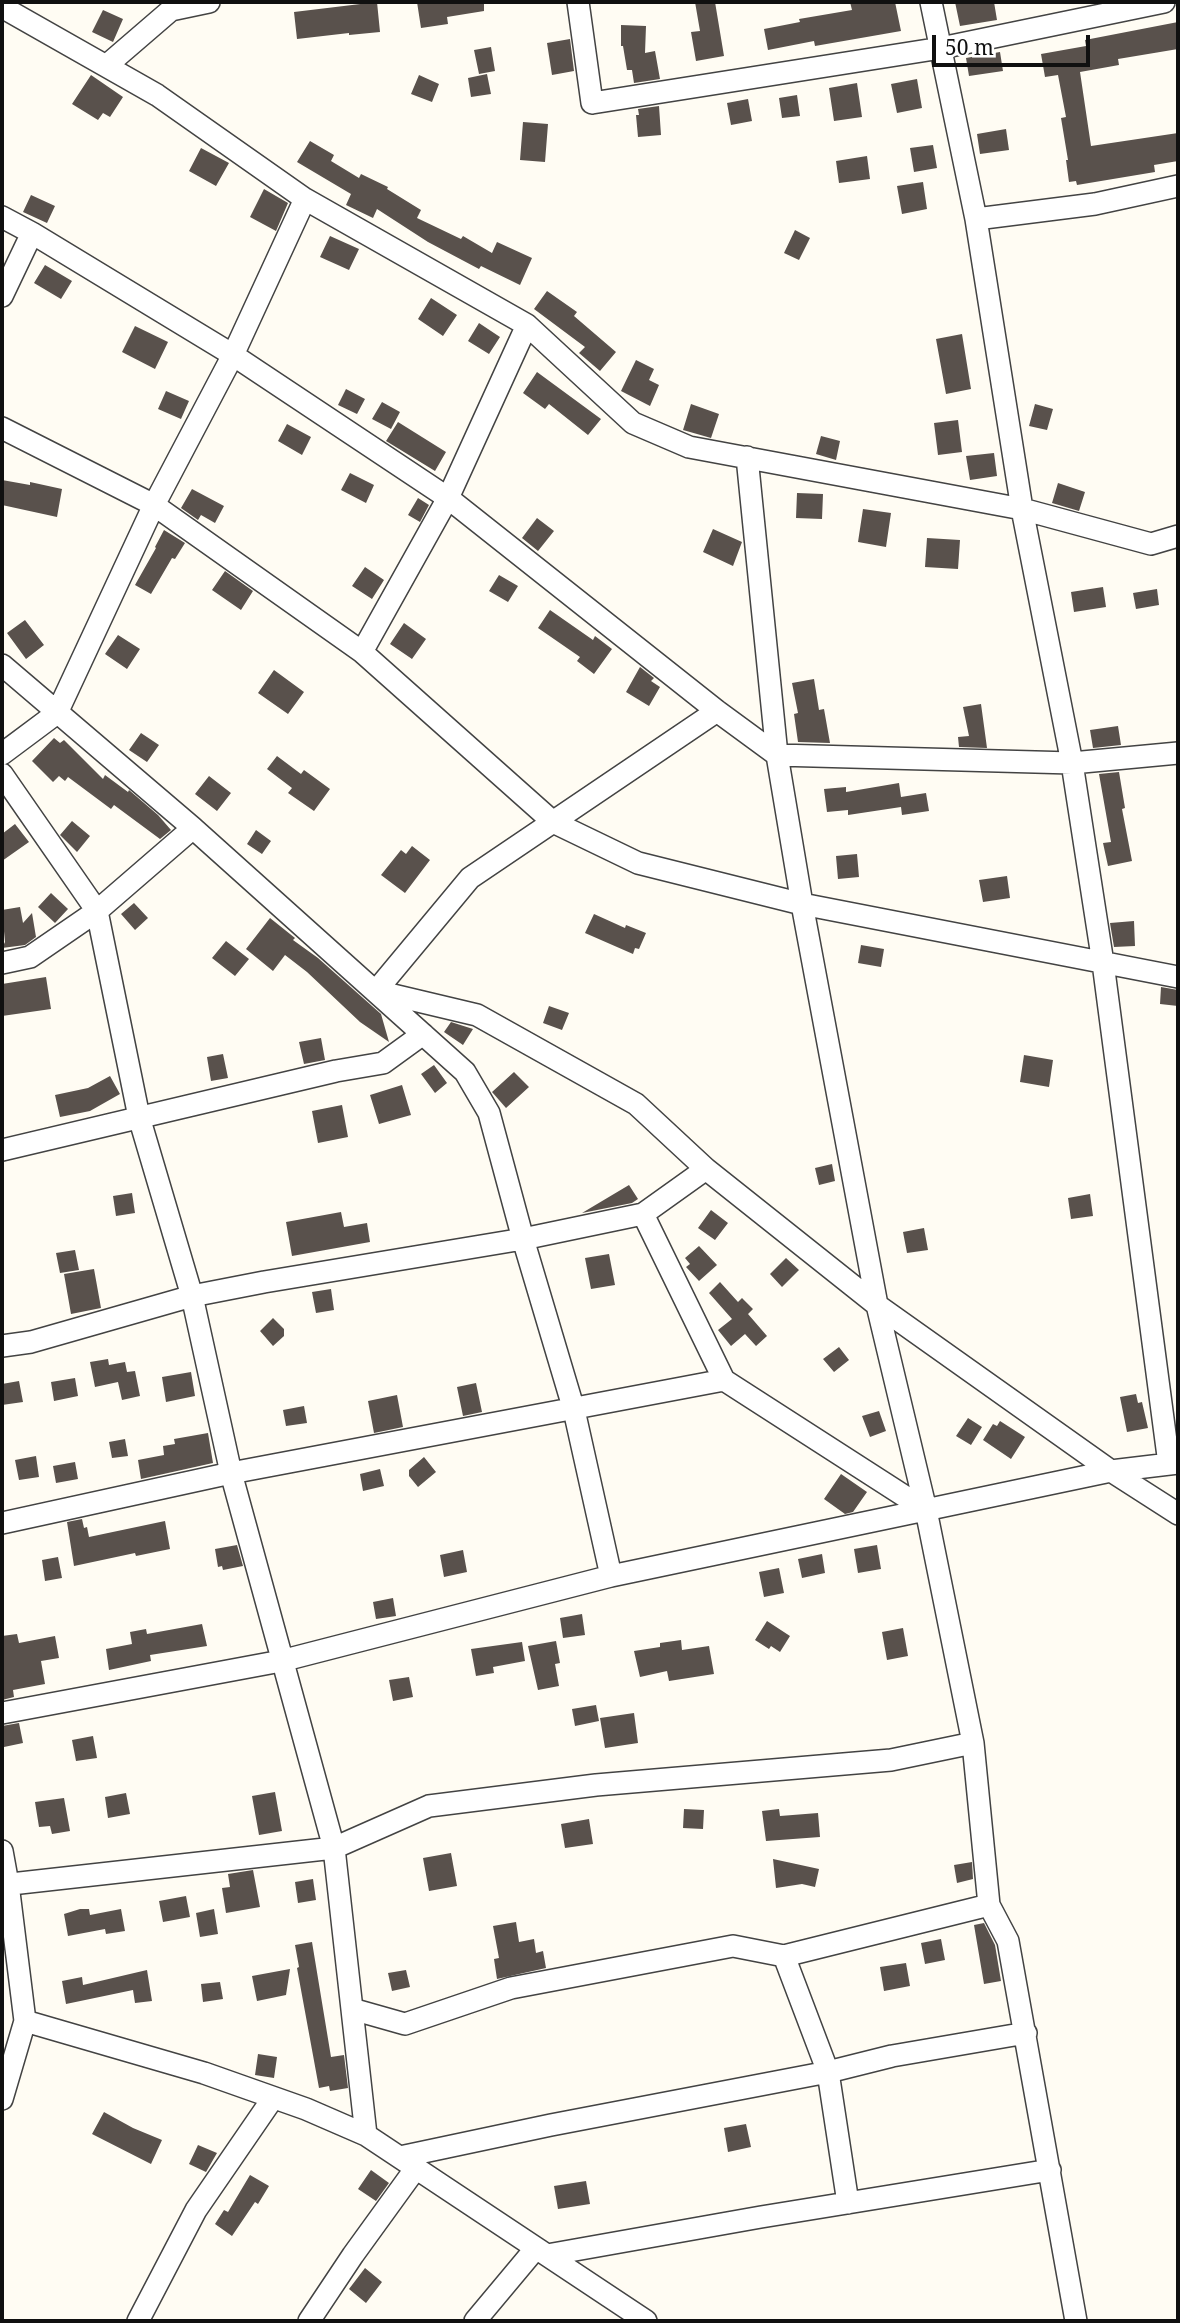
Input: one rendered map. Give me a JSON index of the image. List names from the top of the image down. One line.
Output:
{"scale_bar":"50 m"}
